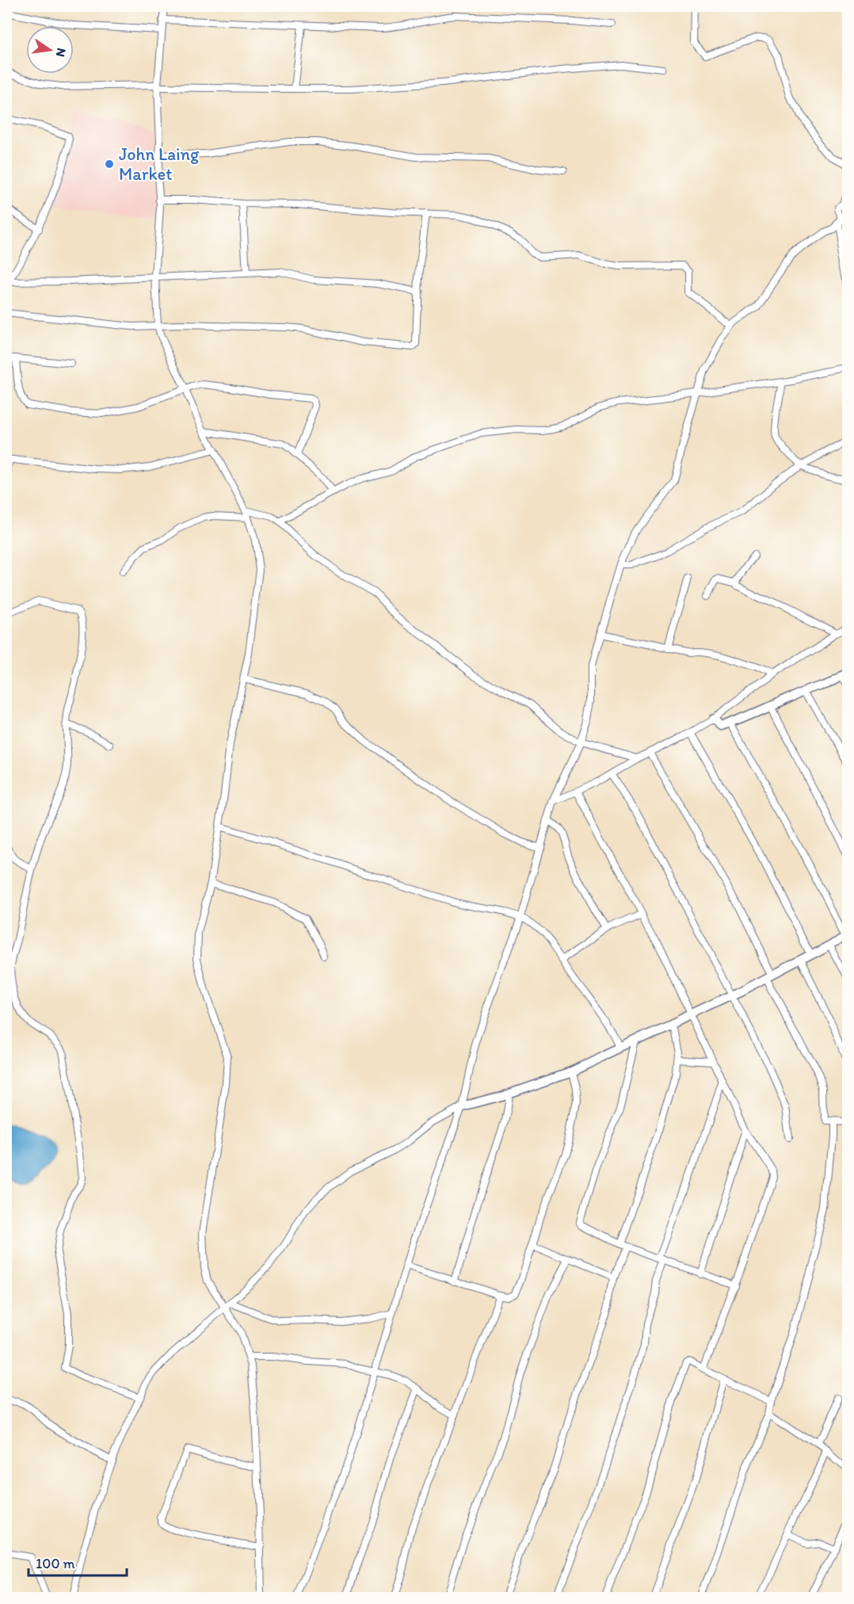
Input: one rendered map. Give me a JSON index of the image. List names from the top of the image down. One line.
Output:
{"places":["John Laing Market"],"scale_bar":"100 m","north":"right"}
